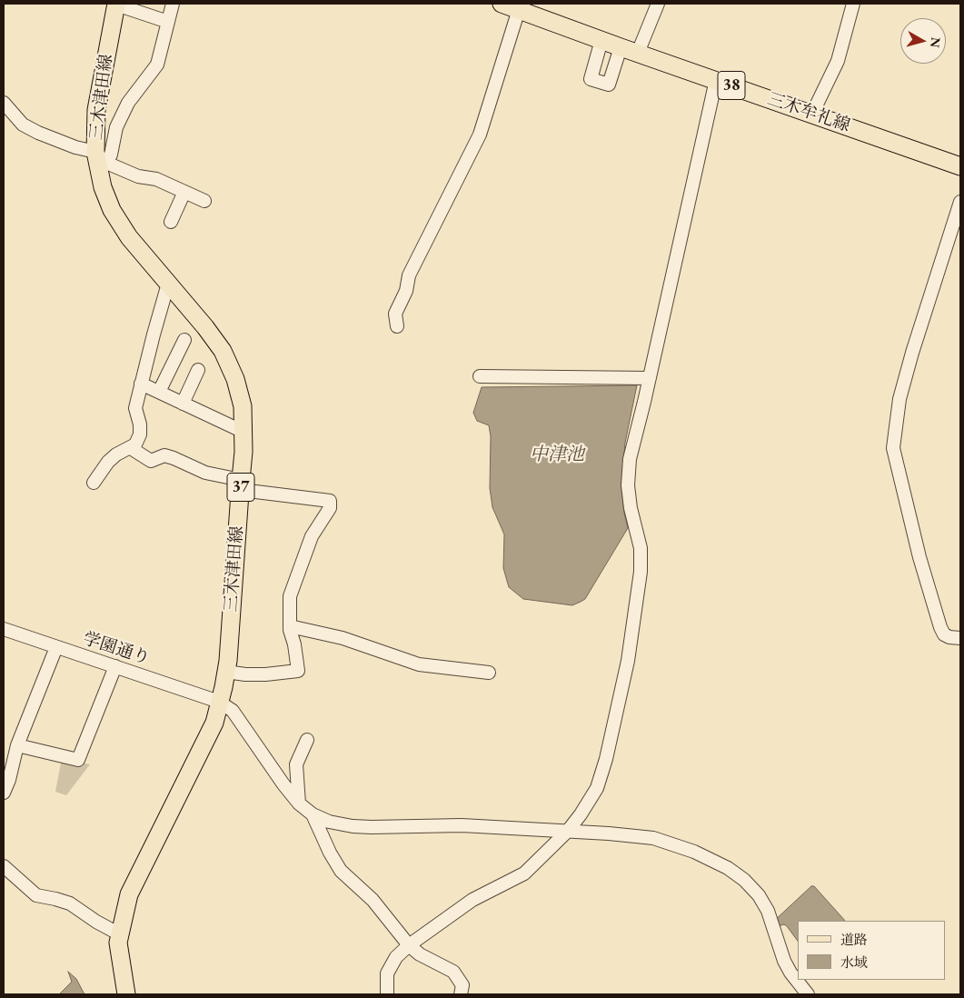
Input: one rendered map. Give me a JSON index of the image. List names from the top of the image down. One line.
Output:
{"streets":{"main road":["38","三木津田線","三木牟礼線","37"],"street":["学園通り"]},"crossings":[["三木津田線","学園通り"]],"water":["中津池"],"legend":["道路","水域"],"north":"right"}
